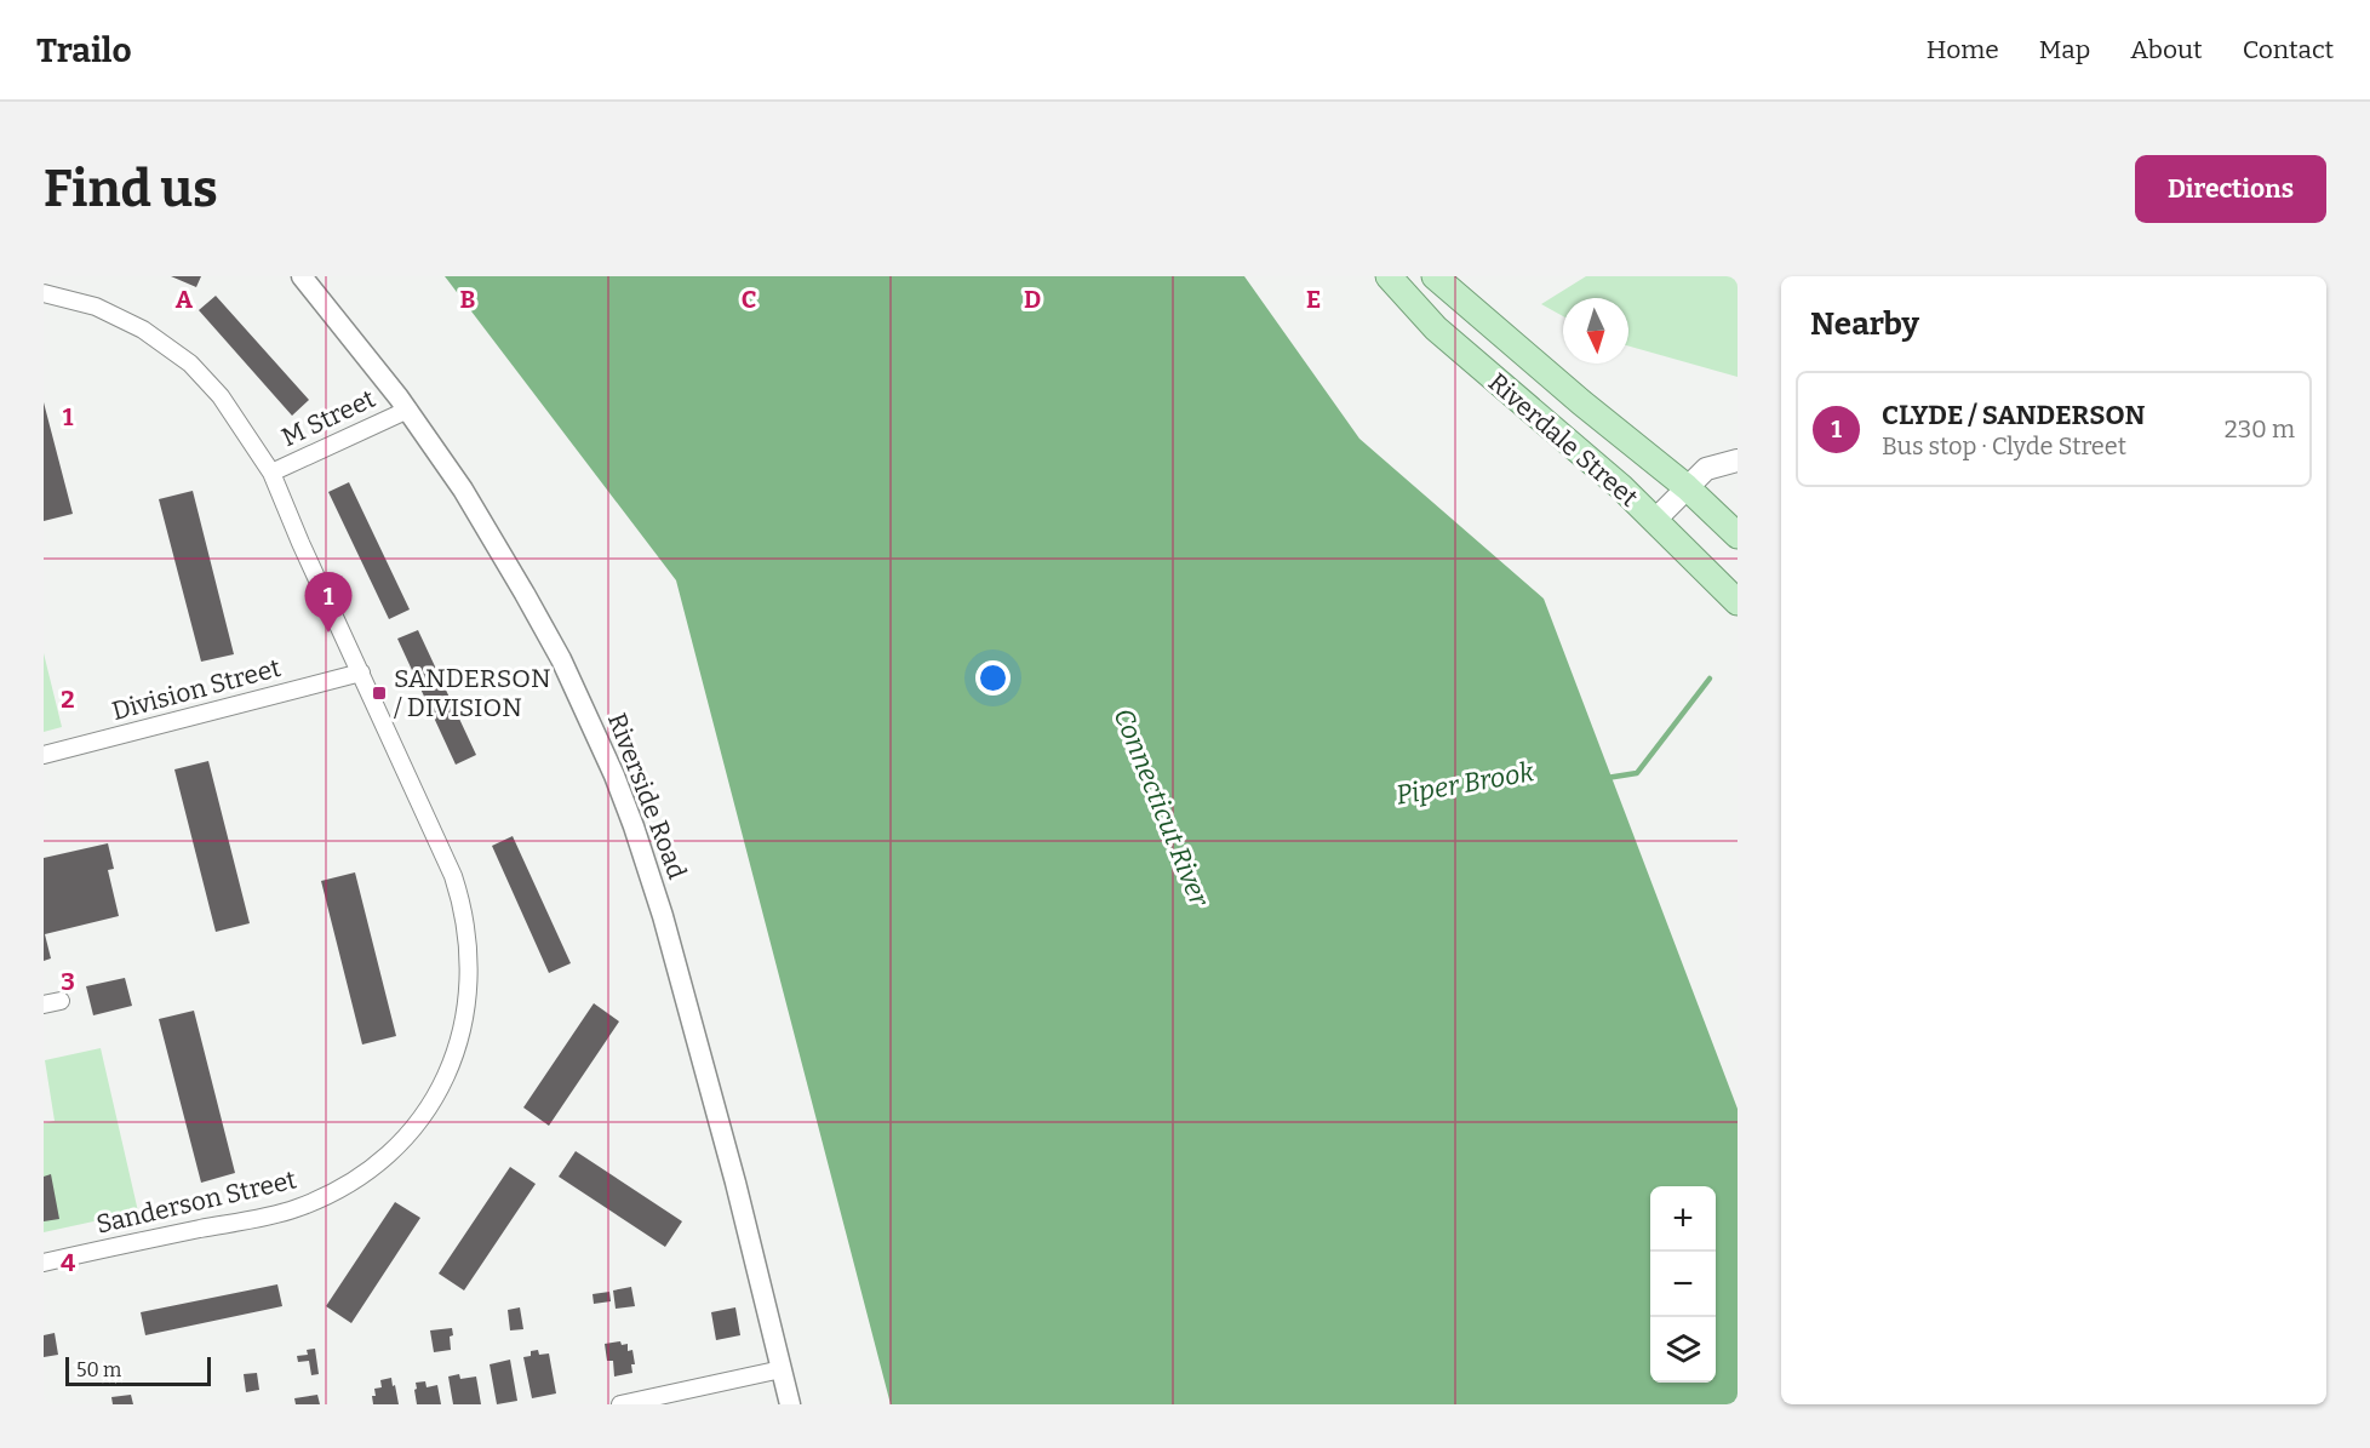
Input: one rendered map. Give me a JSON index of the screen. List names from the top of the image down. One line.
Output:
{"streets":{"main road":["Riverdale Street"],"street":["M Street","Division Street","Riverside Road","Sanderson Street"]},"crossings":[["M Street","Riverside Road"],["M Street","Sanderson Street"],["Division Street","Sanderson Street"]],"water":["Piper Brook","Connecticut River"],"places":{"transit":["SANDERSON / DIVISION"]},"scale_bar":"50 m","north":"bottom","page":{"header":"Trailo","nav":["Home","Map","About","Contact"],"buttons":"Directions","title":"Find us","heading":"Nearby","list":[{"mark":"1","name":"CLYDE / SANDERSON","note":"Bus stop · Clyde Street","value":"230 m"}],"pins":"1","map_buttons":["+","−"],"scale":"50 m"},"grid":{"columns":["A","B","C","D","E"],"rows":["1","2","3","4"]}}
